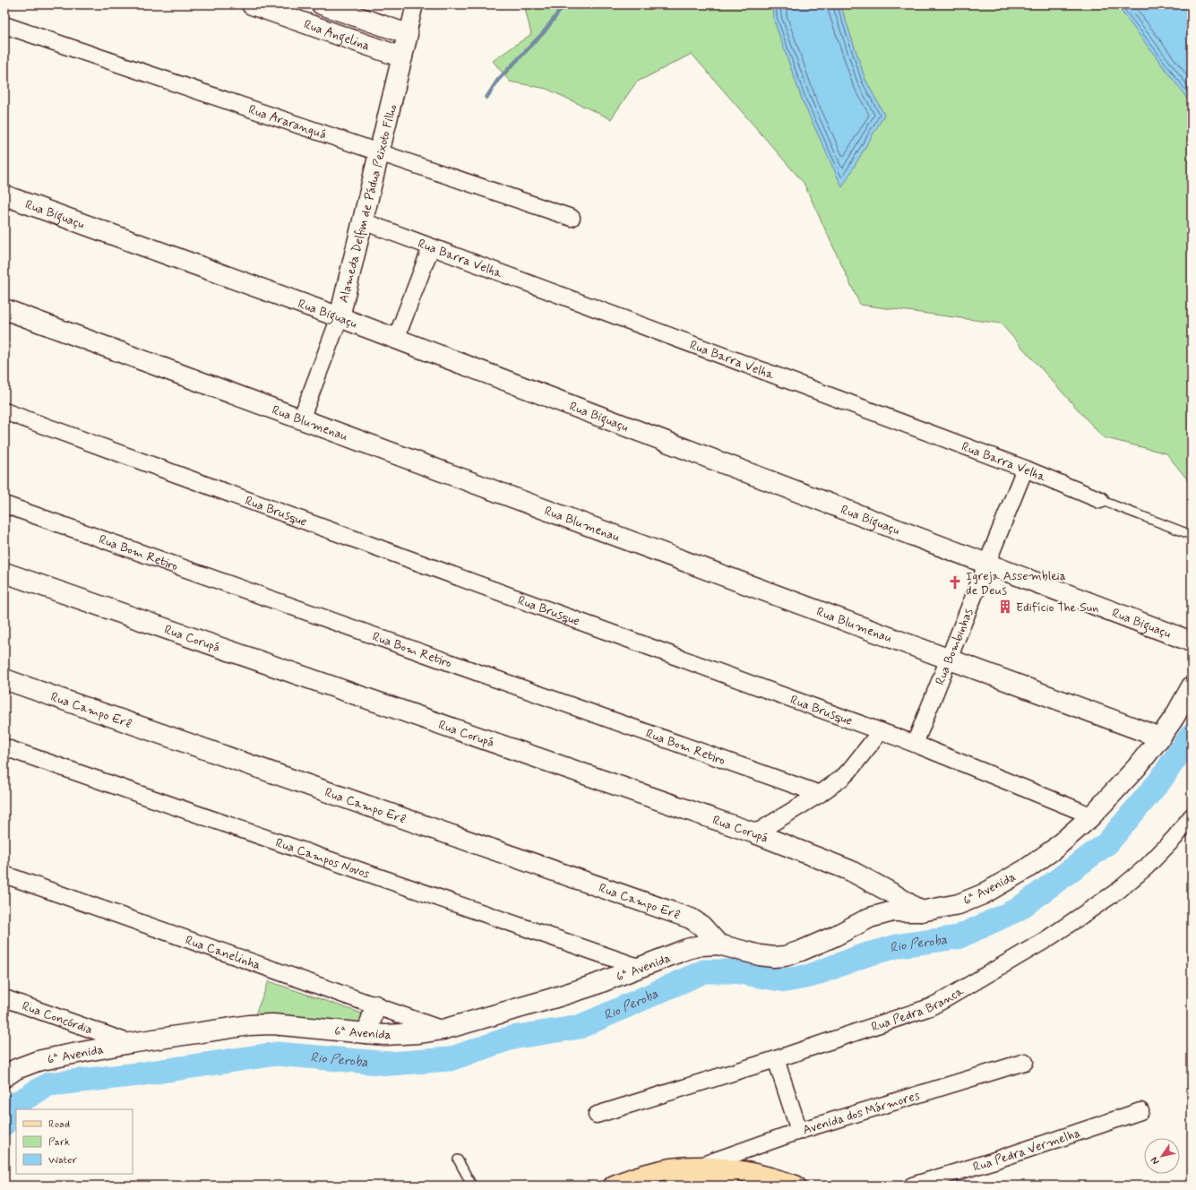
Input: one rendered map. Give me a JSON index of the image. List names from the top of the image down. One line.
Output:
{"streets":{"street":["Rua Angelina","Rua Araranguá","Alameda Delfim de Pádua Peixoto Filho","Rua Biguaçu","Rua Barra Velha","Rua Blumenau","Rua Brusque","Rua Bom Retiro","Rua Corupá","Rua Bombinhas","Rua Campo Erê","Rua Campos Novos","6ª Avenida","Rua Canelinha","Rua Pedra Branca","Rua Concórdia","Avenida dos Mármores","Rua Pedra Vermelha"]},"crossings":[["Rua Angelina","Alameda Delfim de Pádua Peixoto Filho"],["Rua Araranguá","Alameda Delfim de Pádua Peixoto Filho"],["Alameda Delfim de Pádua Peixoto Filho","Rua Biguaçu"],["Alameda Delfim de Pádua Peixoto Filho","Rua Barra Velha"],["Alameda Delfim de Pádua Peixoto Filho","Rua Blumenau"],["Rua Biguaçu","Rua Bombinhas"],["Rua Barra Velha","Rua Bombinhas"],["Rua Blumenau","Rua Bombinhas"],["Rua Blumenau","6ª Avenida"],["Rua Brusque","Rua Bombinhas"],["Rua Brusque","6ª Avenida"],["Rua Corupá","6ª Avenida"],["Rua Campo Erê","6ª Avenida"],["Rua Campos Novos","6ª Avenida"],["6ª Avenida","Rua Canelinha"],["6ª Avenida","Rua Concórdia"]],"water":["Rio Peroba"],"places":{"church":["Igreja Assembleia de Deus"],"building":["Edifício The Sun"]},"legend":["Road","Park","Water"],"north":"bottom left"}
